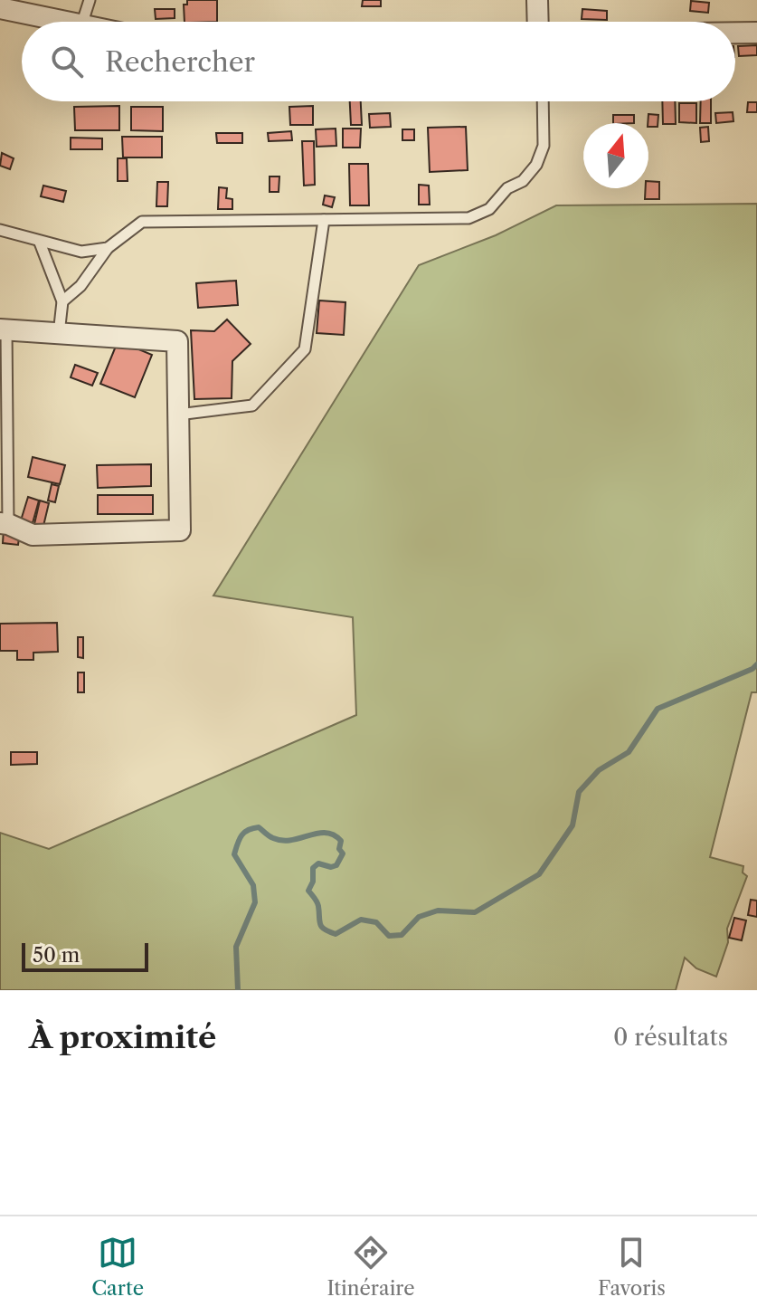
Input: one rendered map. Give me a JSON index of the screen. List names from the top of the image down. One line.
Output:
{"scale_bar":"50 m","north":"top","page":{"search":"Rechercher","scale":"50 m","heading":["À proximité","0 résultats"],"nav":["Carte","Itinéraire","Favoris"]}}
